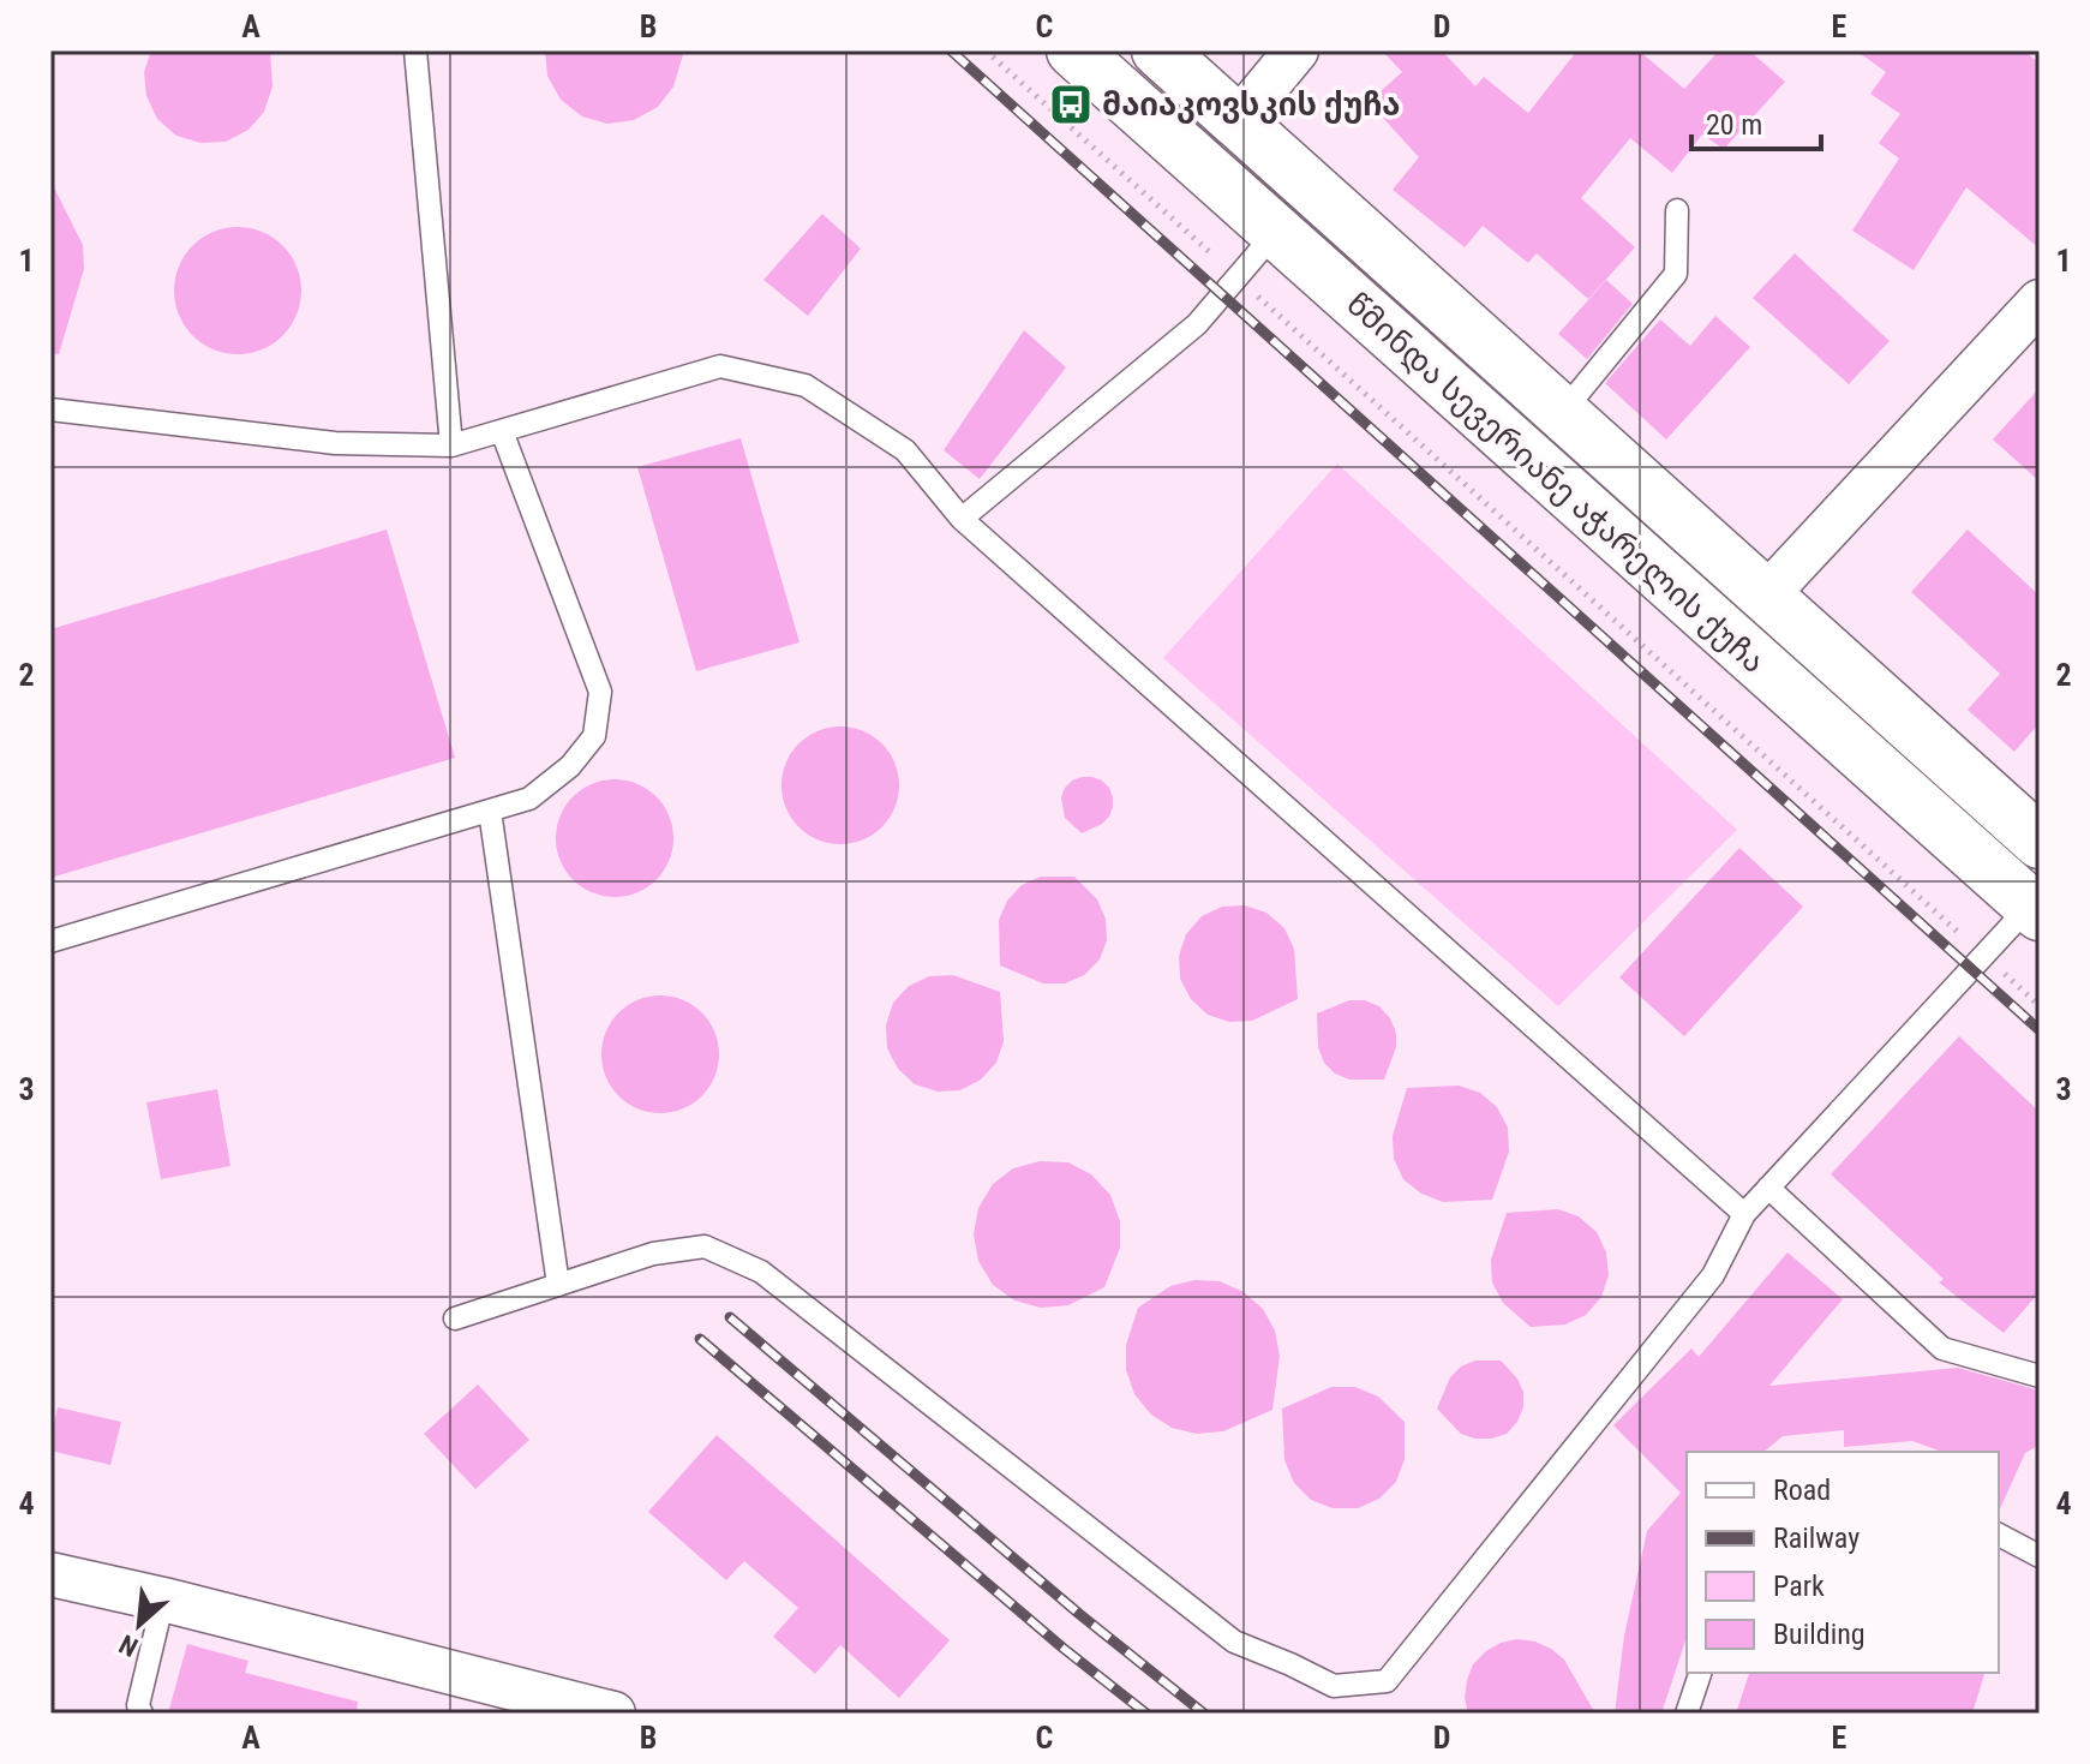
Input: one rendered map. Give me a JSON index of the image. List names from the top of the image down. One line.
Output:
{"streets":{"main road":["წმინდა სევერიანე აჭარელის ქუჩა"]},"places":{"bus stop":["მაიაკოვსკის ქუჩა"]},"legend":["Road","Railway","Park","Building"],"scale_bar":"20 m","north":"bottom left","grid":{"columns":["A","B","C","D","E"],"rows":["1","2","3","4"]}}
